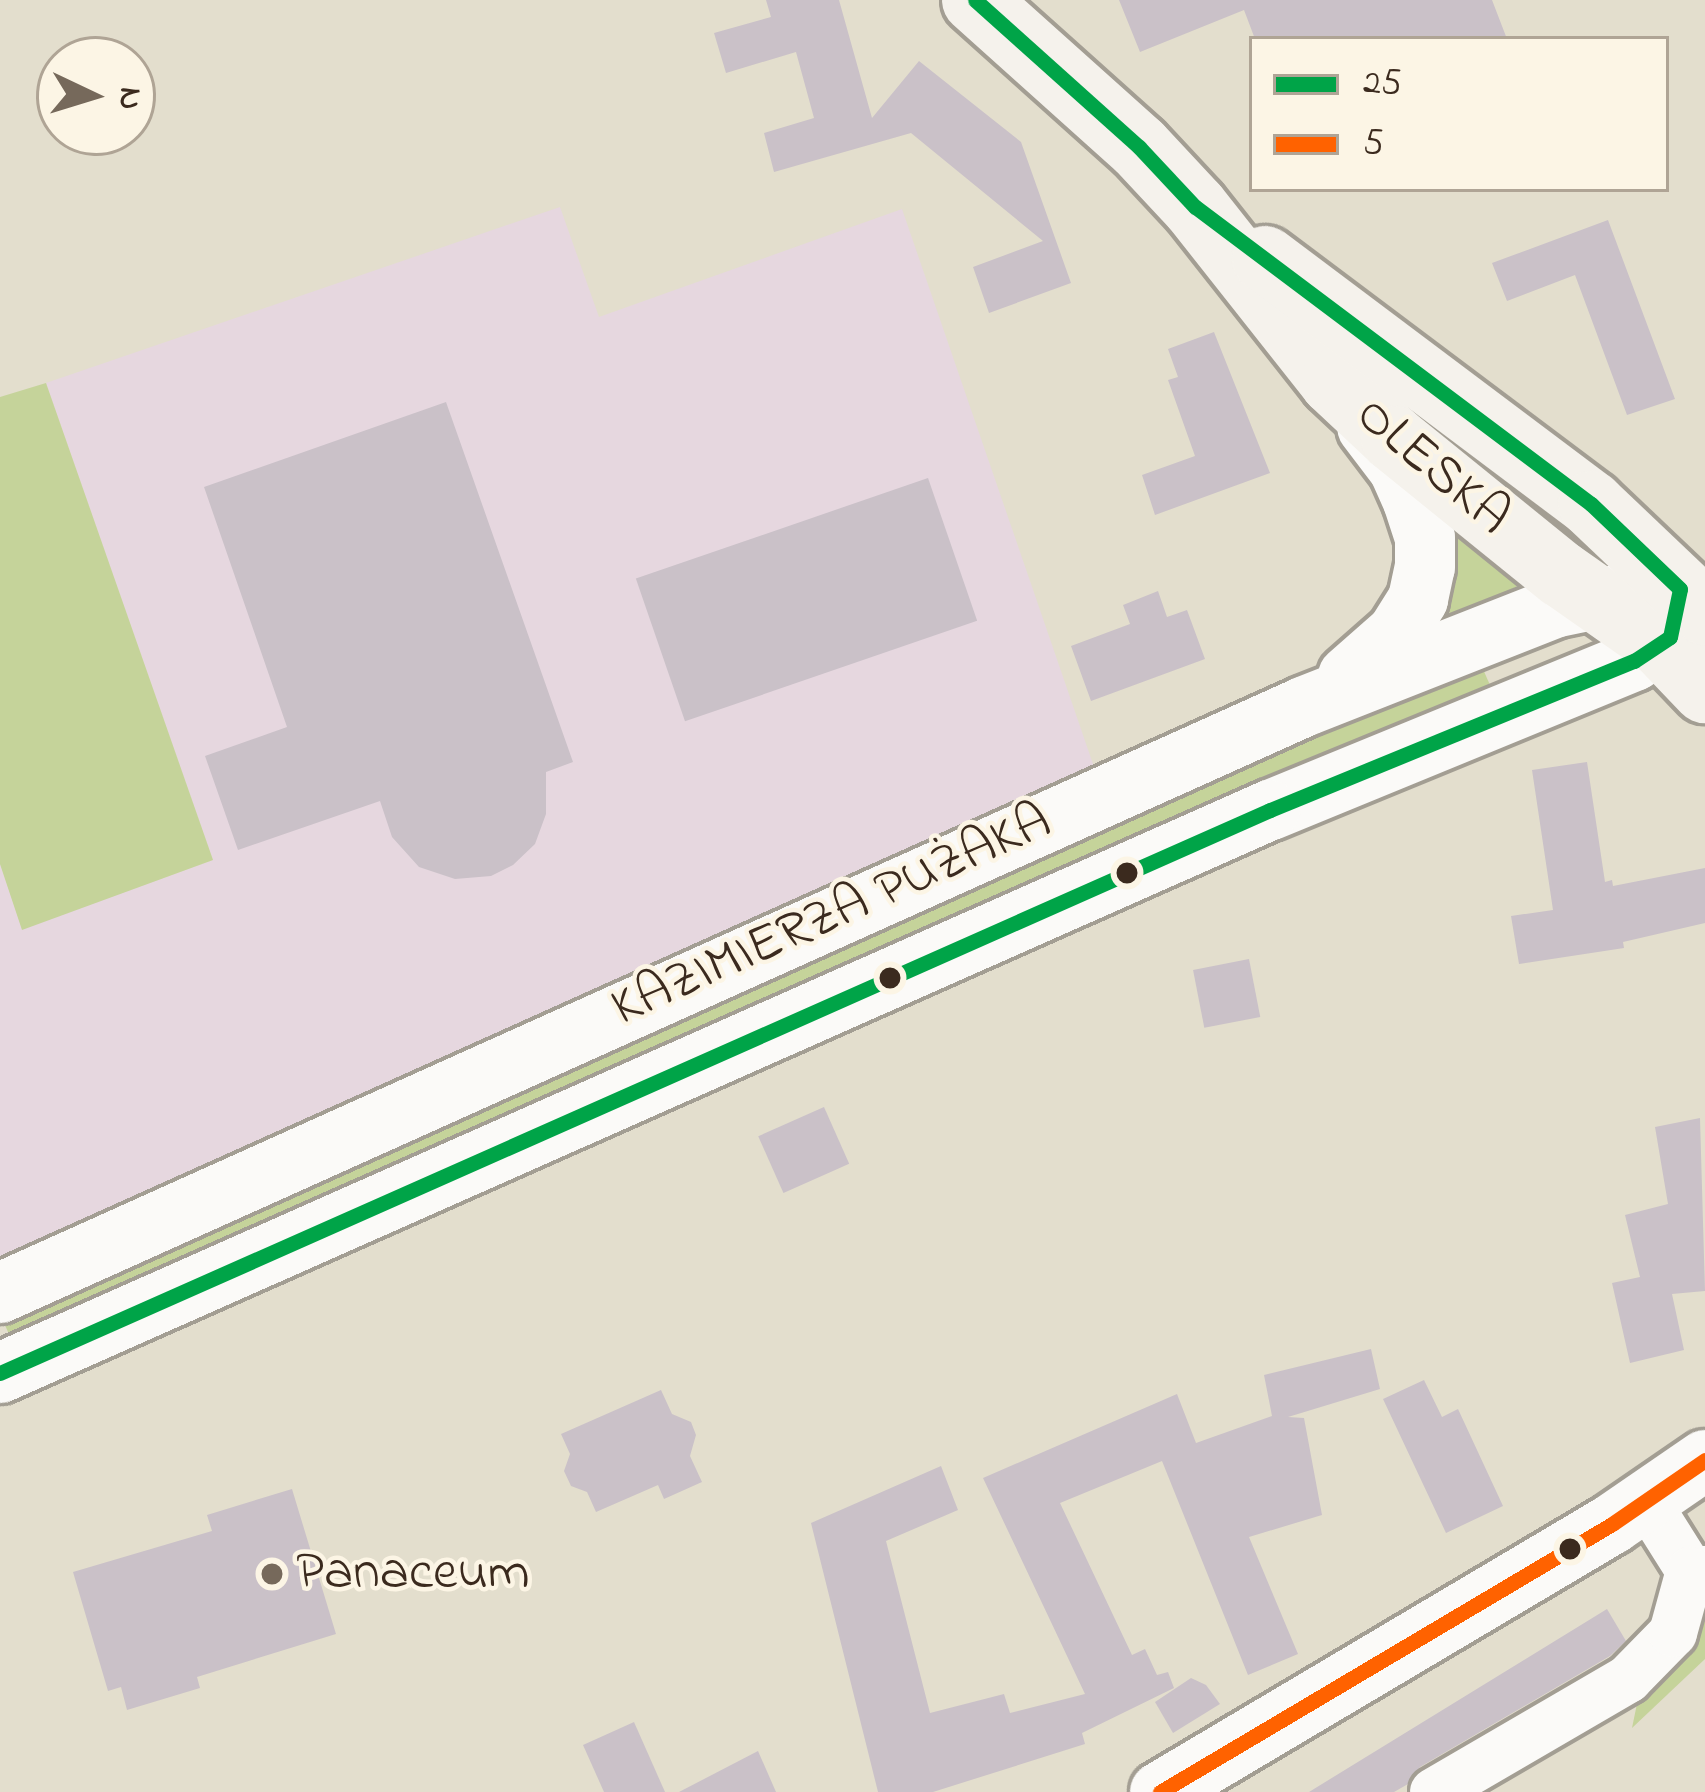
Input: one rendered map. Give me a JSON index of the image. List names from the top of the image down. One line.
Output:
{"streets":{"main road":["OLESKA"],"street":["KAZIMIERZA PUŻAKA"]},"crossings":[["OLESKA","KAZIMIERZA PUŻAKA"]],"places":["Panaceum"],"lines":["transit line 25","transit line 5"],"legend":["25","5"],"north":"right"}
